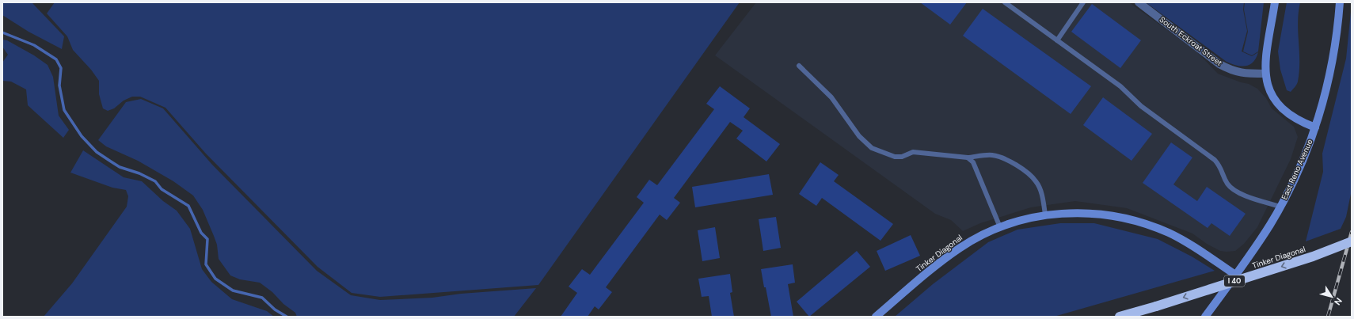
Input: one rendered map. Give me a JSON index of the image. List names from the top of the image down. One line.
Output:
{"streets":{"highway":["Tinker Diagonal","I 40"],"street":["South Eckroat Street","East Reno Avenue"]},"crossings":[["East Reno Avenue","Tinker Diagonal"]],"north":"bottom right"}
